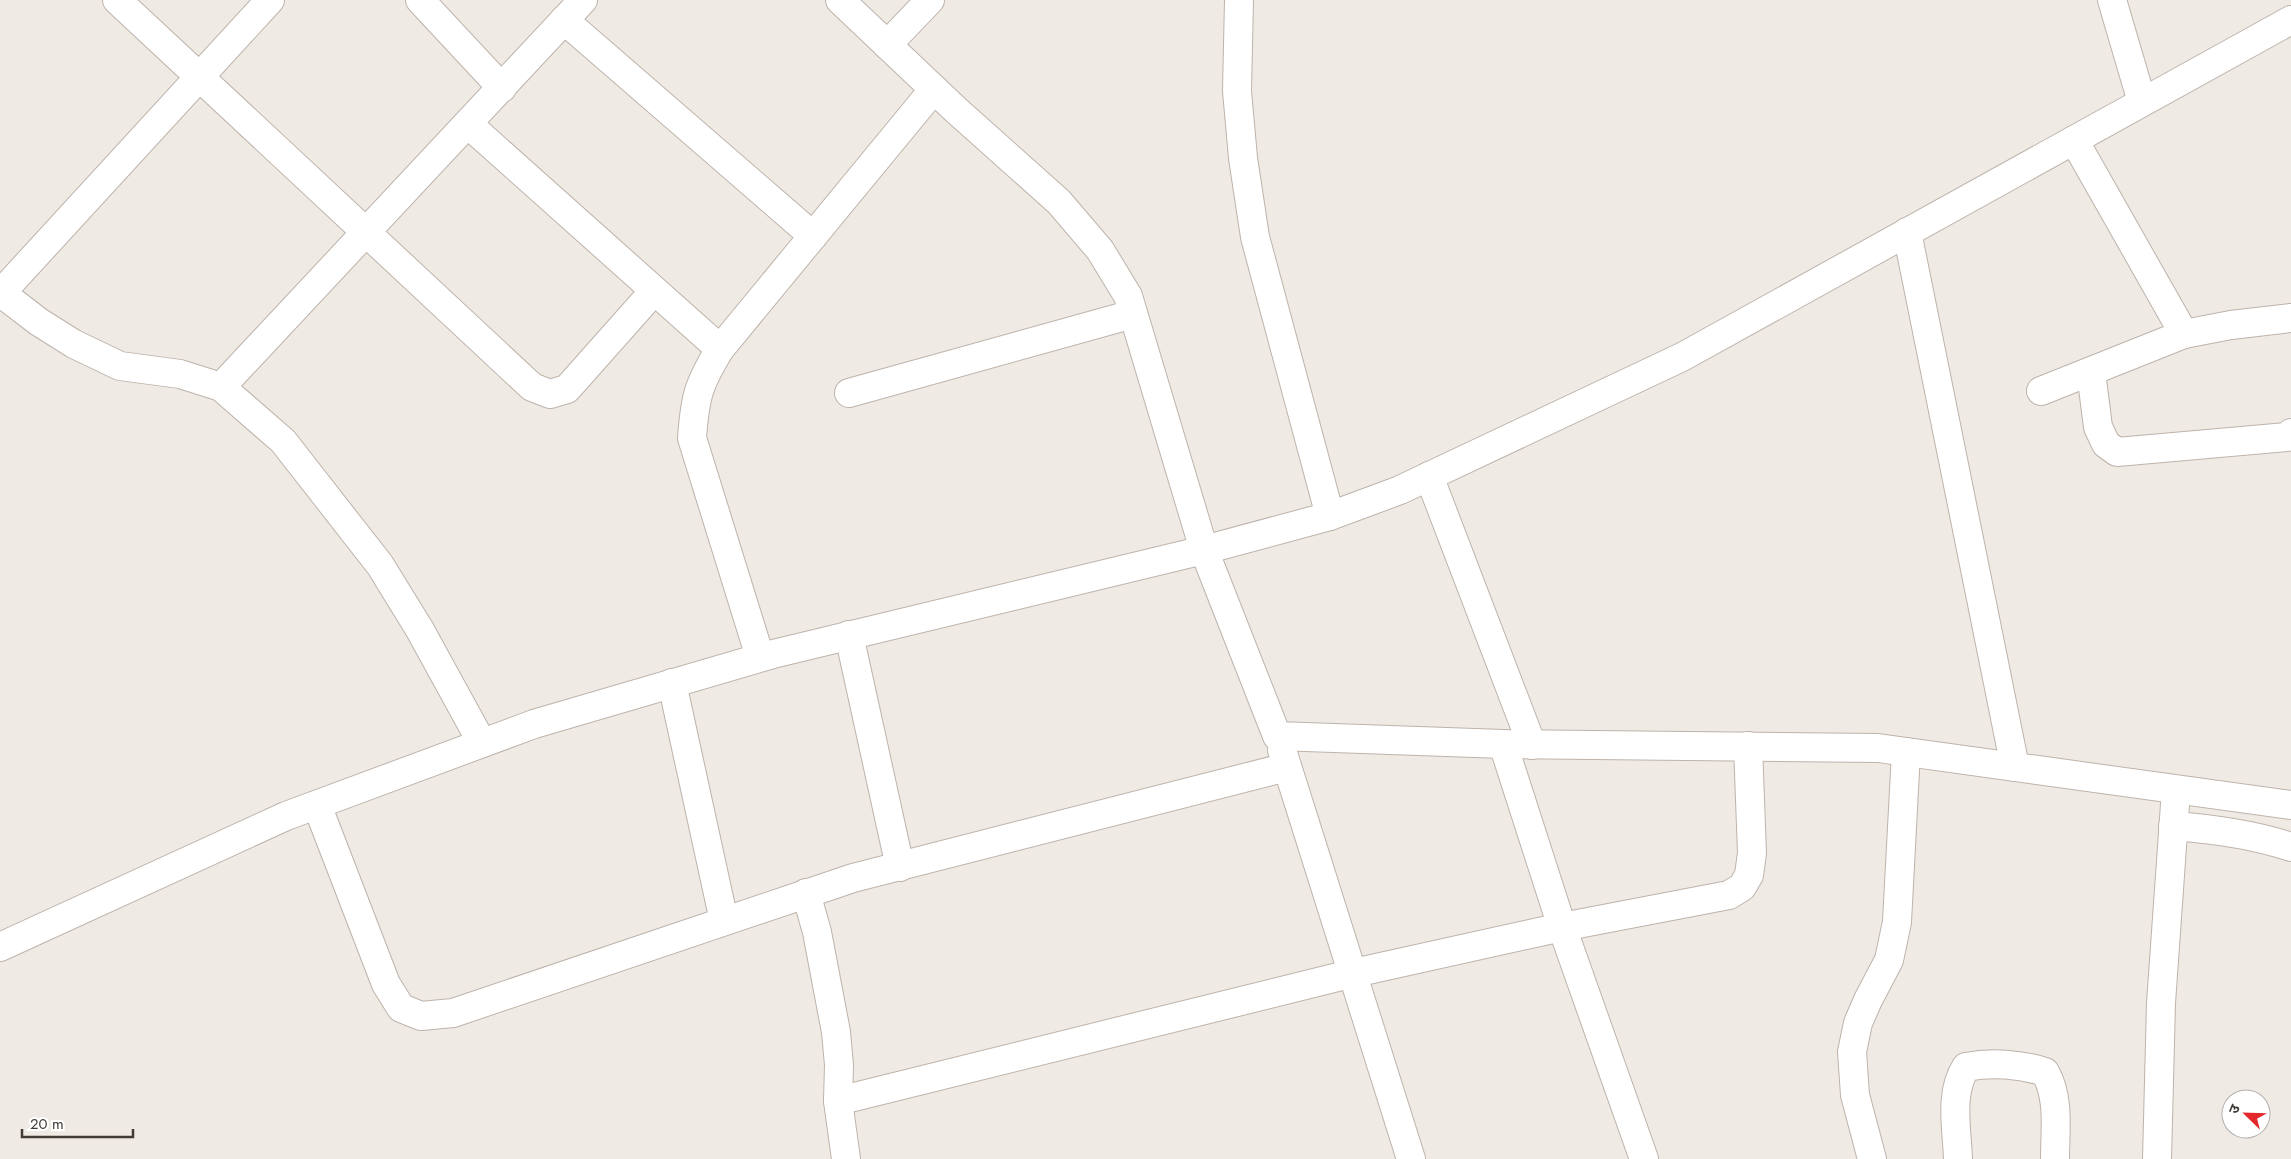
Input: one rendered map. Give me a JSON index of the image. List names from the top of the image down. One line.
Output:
{"scale_bar":"20 m","north":"top left"}
